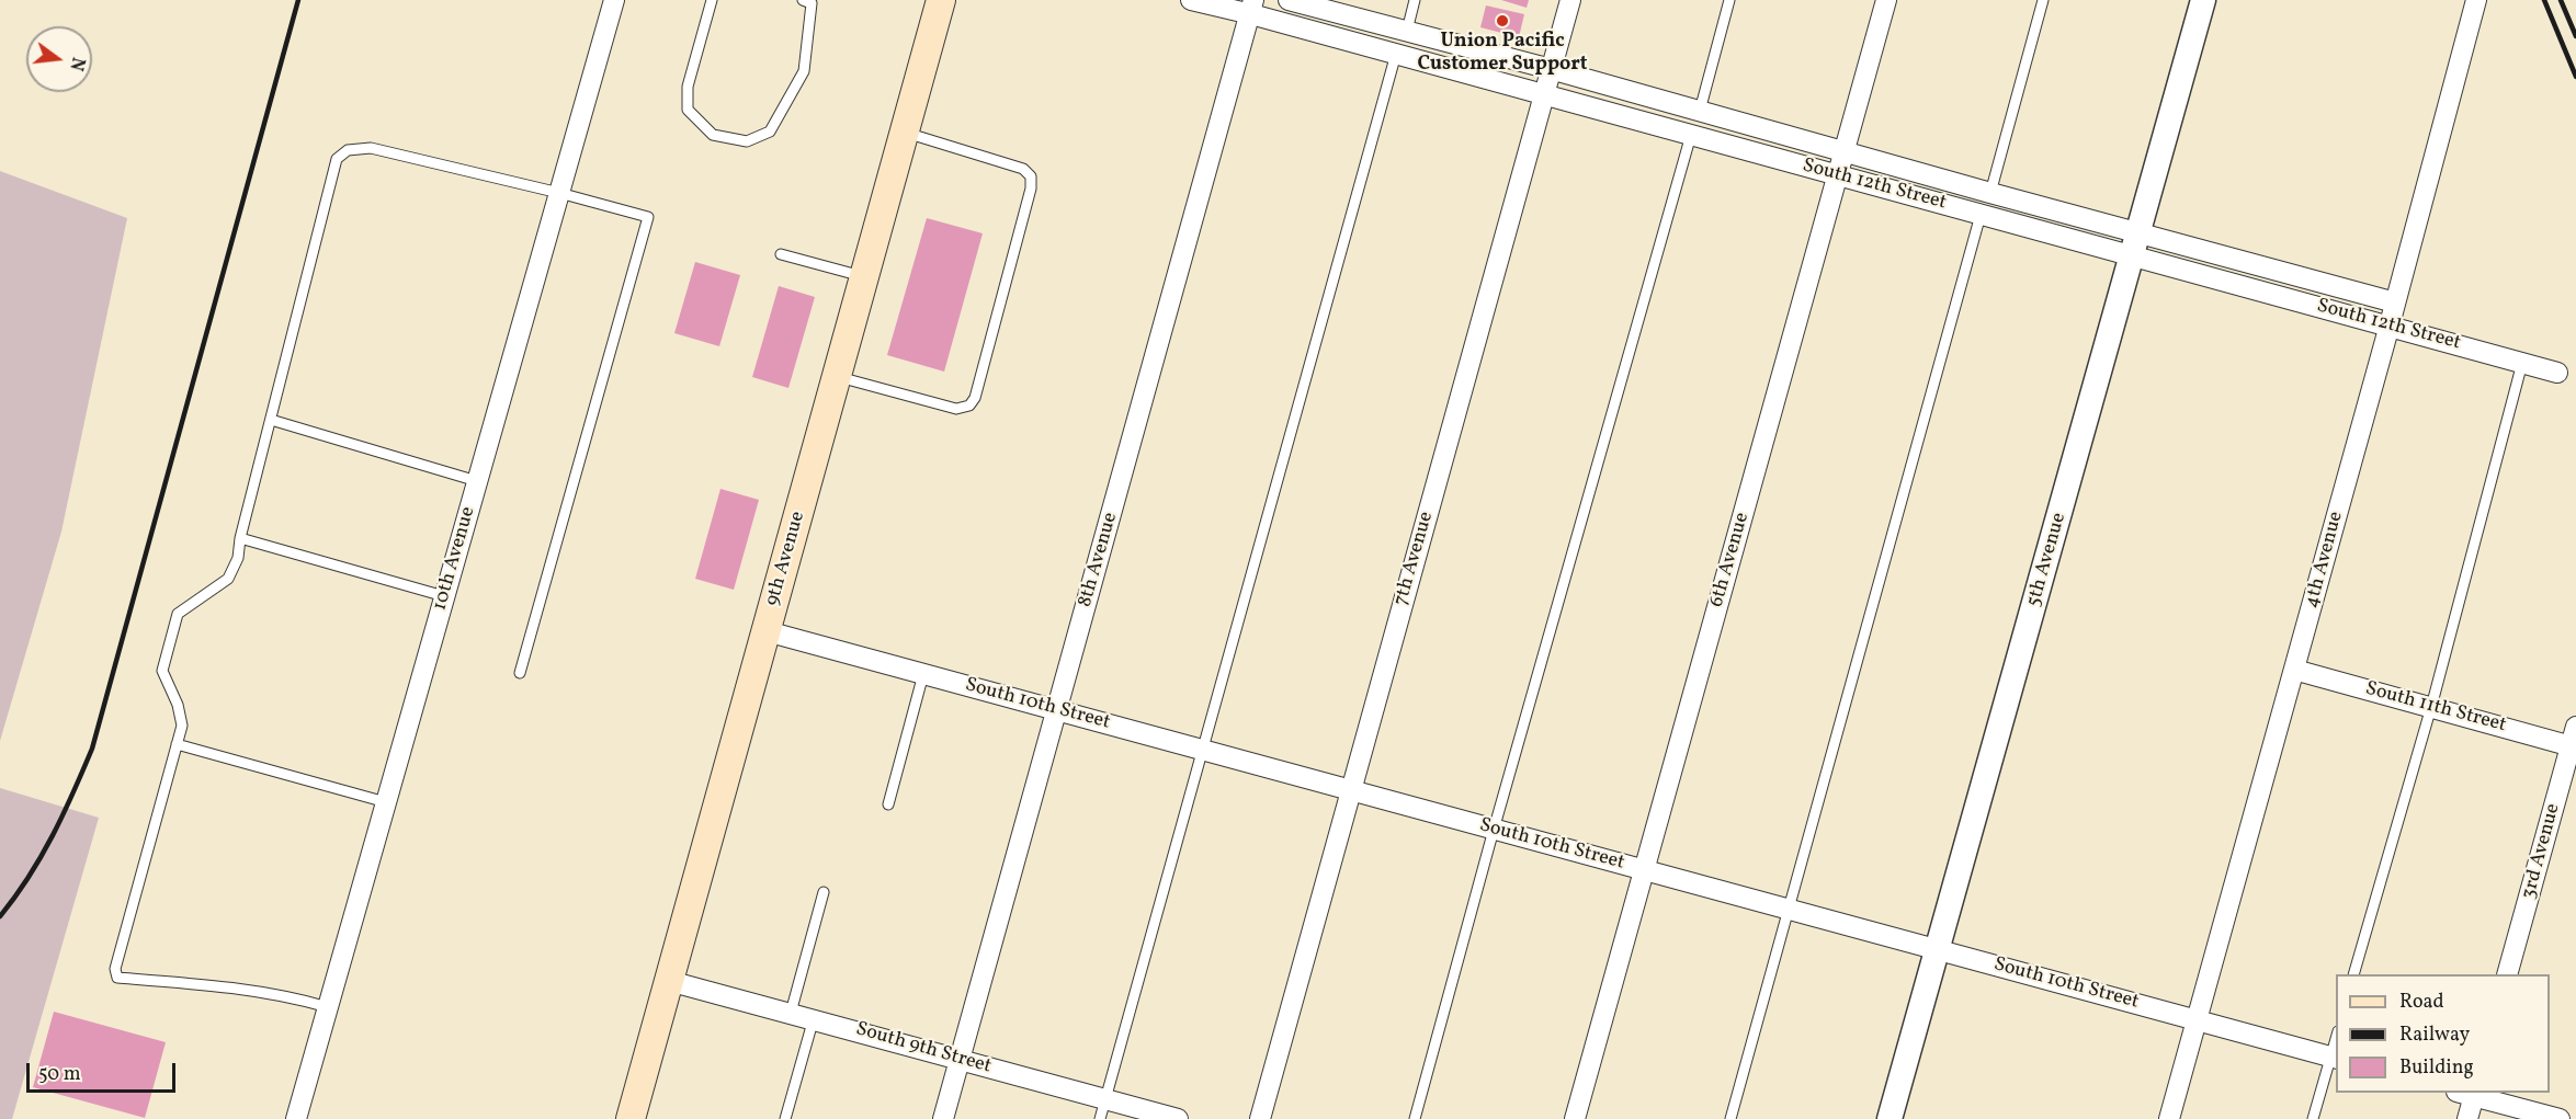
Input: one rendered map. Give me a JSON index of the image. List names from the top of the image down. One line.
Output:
{"streets":{"main road":["9th Avenue"],"street":["South 12th Street","10th Avenue","7th Avenue","8th Avenue","6th Avenue","5th Avenue","4th Avenue","South 10th Street","South 11th Street","3rd Avenue","South 9th Street"]},"crossings":[["South 12th Street","7th Avenue"],["South 12th Street","8th Avenue"],["South 12th Street","6th Avenue"],["South 12th Street","5th Avenue"],["South 12th Street","4th Avenue"],["9th Avenue","South 10th Street"],["9th Avenue","South 9th Street"],["7th Avenue","South 10th Street"],["8th Avenue","South 10th Street"],["8th Avenue","South 9th Street"],["6th Avenue","South 10th Street"],["5th Avenue","South 10th Street"],["4th Avenue","South 10th Street"],["4th Avenue","South 11th Street"],["South 11th Street","3rd Avenue"]],"places":["Union Pacific Customer Support"],"legend":["Road","Railway","Building"],"scale_bar":"50 m","north":"right"}
